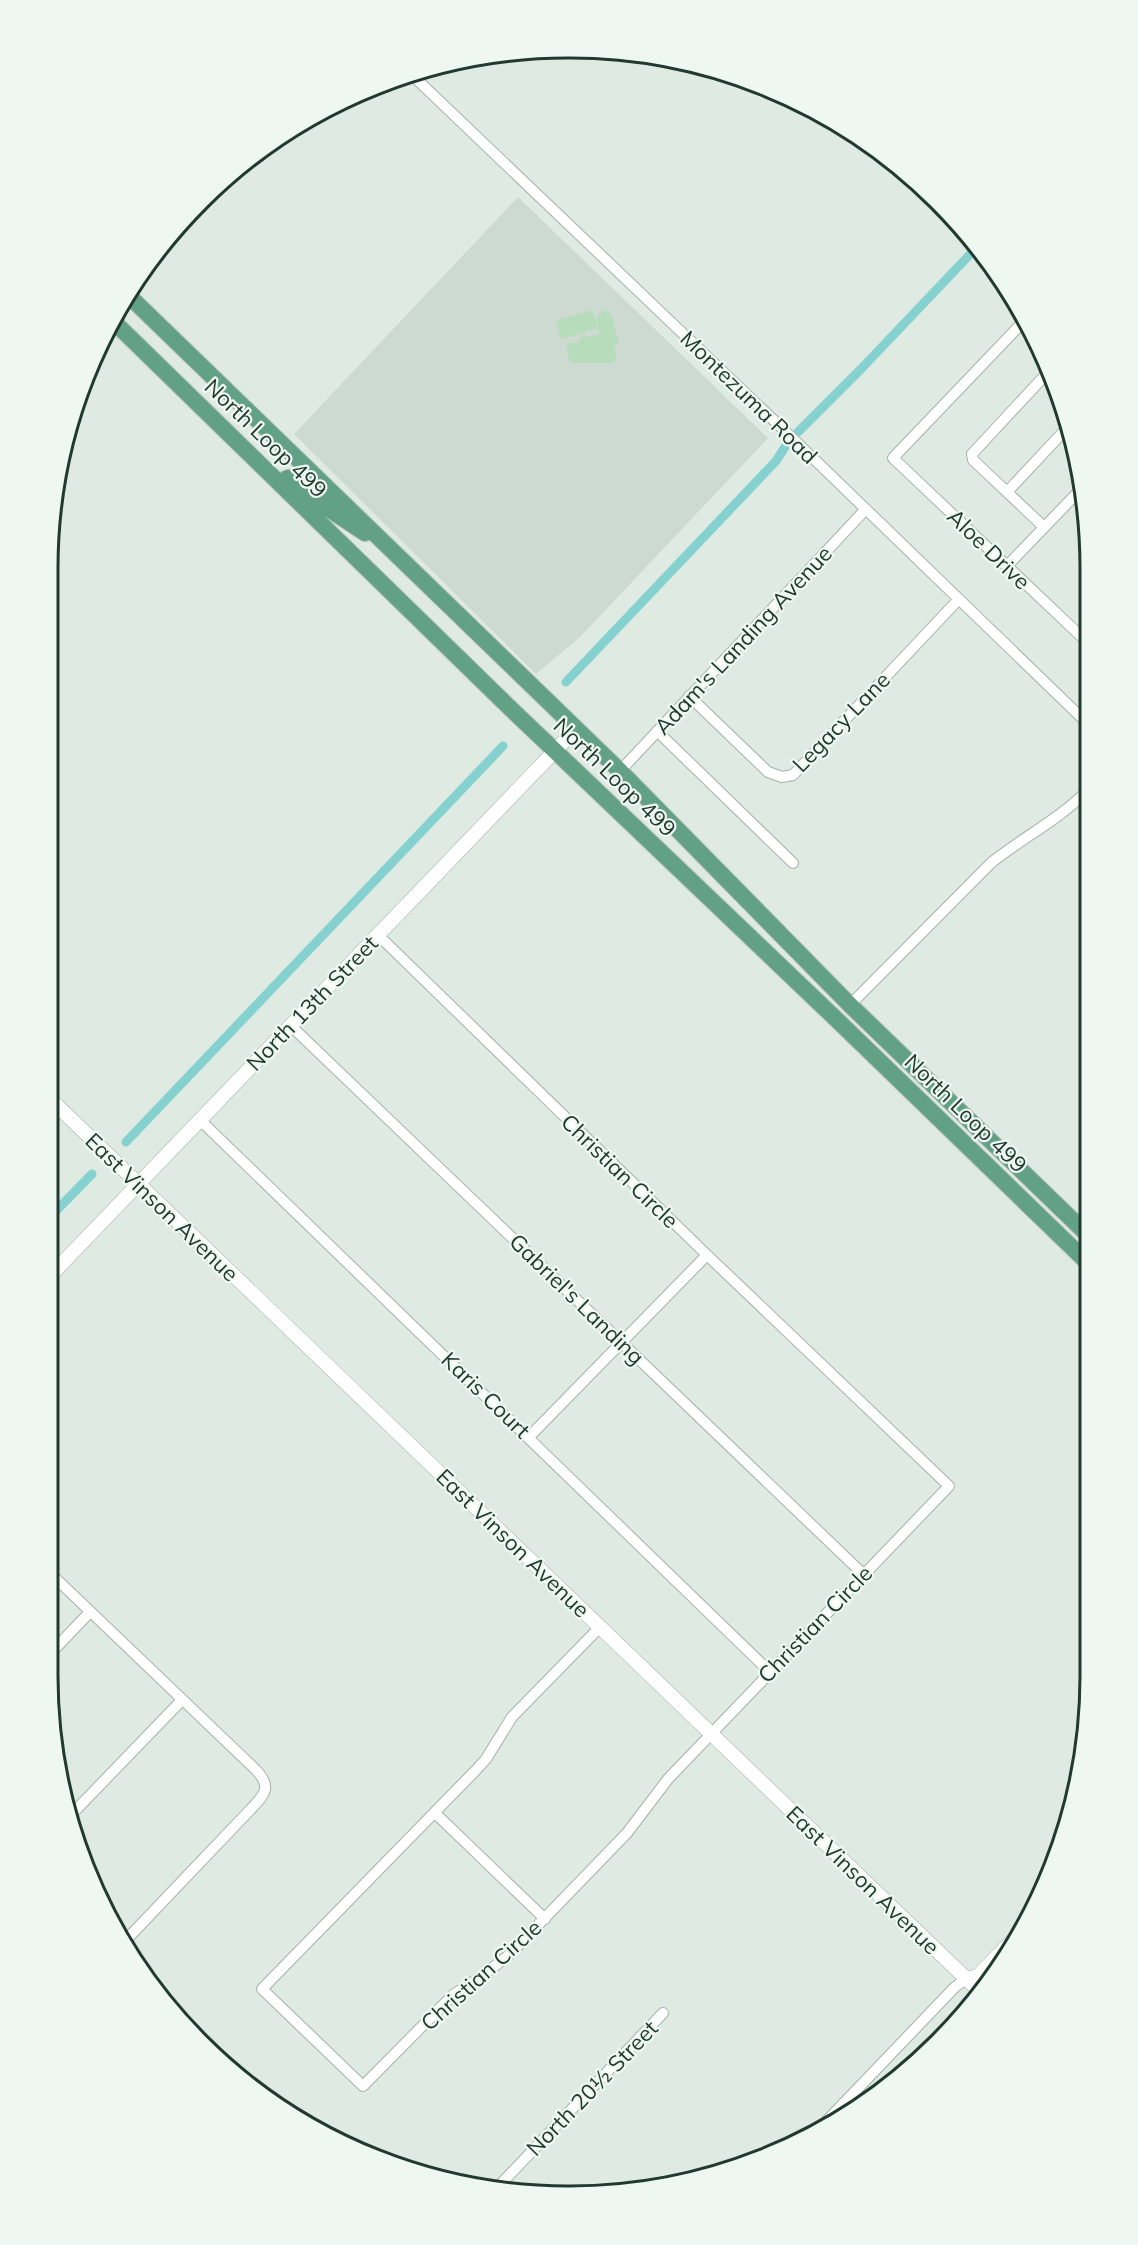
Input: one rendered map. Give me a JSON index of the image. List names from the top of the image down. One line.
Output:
{"streets":{"main road":["North Loop 499"],"street":["Montezuma Road","Aloe Drive","Adam's Landing Avenue","Legacy Lane","North 13th Street","Christian Circle","East Vinson Avenue","Gabriel's Landing","Karis Court","North 20½ Street"]},"crossings":[["Montezuma Road","Adam's Landing Avenue"],["Montezuma Road","Legacy Lane"],["North Loop 499","Adam's Landing Avenue"],["North Loop 499","North 13th Street"],["Adam's Landing Avenue","Legacy Lane"],["North 13th Street","Christian Circle"],["North 13th Street","East Vinson Avenue"],["North 13th Street","Gabriel's Landing"],["North 13th Street","Karis Court"],["Christian Circle","East Vinson Avenue"],["Christian Circle","Gabriel's Landing"],["Christian Circle","Karis Court"]]}
